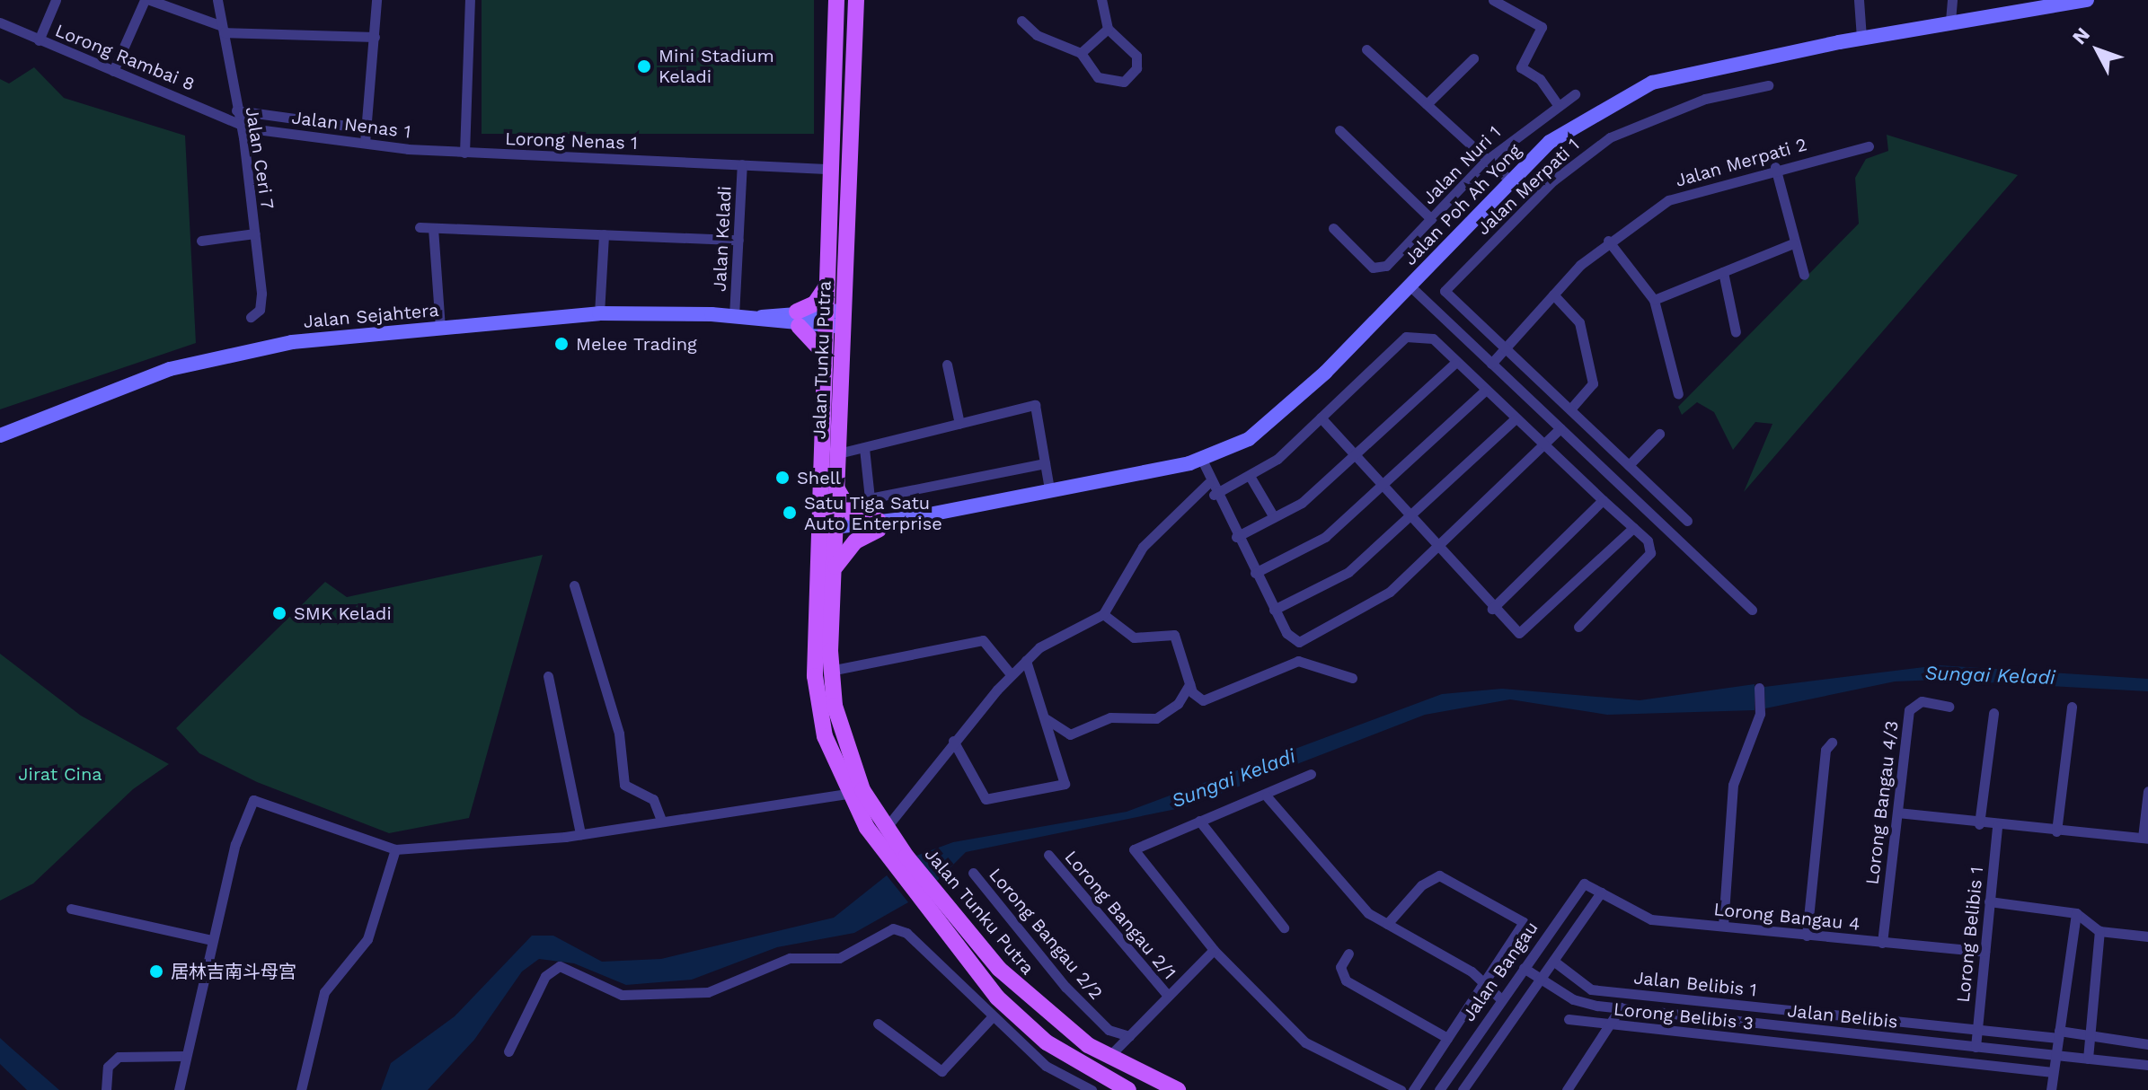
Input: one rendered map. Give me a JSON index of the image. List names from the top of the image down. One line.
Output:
{"streets":{"main road":["Jalan Poh Ah Yong","Jalan Sejahtera","Jalan Tunku Putra"],"street":["Lorong Rambai 8","Jalan Nenas 1","Lorong Nenas 1","Jalan Ceri 7","Jalan Merpati 2","Jalan Nuri 1","Jalan Merpati 1","Jalan Keladi","Lorong Bangau 4/3","Lorong Bangau 2/1","Lorong Bangau 4","Lorong Bangau 2/2","Lorong Belibis 1","Jalan Bangau","Jalan Belibis 1","Lorong Belibis 3","Jalan Belibis"]},"crossings":[["Lorong Rambai 8","Jalan Nenas 1"],["Lorong Rambai 8","Jalan Ceri 7"],["Jalan Nenas 1","Lorong Nenas 1"],["Jalan Nenas 1","Jalan Ceri 7"],["Lorong Nenas 1","Jalan Keladi"],["Lorong Nenas 1","Jalan Tunku Putra"],["Jalan Merpati 2","Jalan Merpati 1"],["Jalan Poh Ah Yong","Jalan Tunku Putra"],["Jalan Keladi","Jalan Sejahtera"],["Jalan Sejahtera","Jalan Tunku Putra"],["Lorong Bangau 4/3","Lorong Bangau 4"],["Lorong Bangau 4","Lorong Belibis 1"],["Lorong Bangau 4","Jalan Bangau"],["Lorong Belibis 1","Jalan Belibis 1"],["Lorong Belibis 1","Jalan Belibis"],["Jalan Bangau","Jalan Belibis"]],"water":["Sungai Keladi"],"parks":["Jirat Cina"],"places":["Mini Stadium Keladi","Melee Trading","Shell","Satu Tiga Satu Auto Enterprise","SMK Keladi","居林吉南斗母宫"],"north":"top left"}
